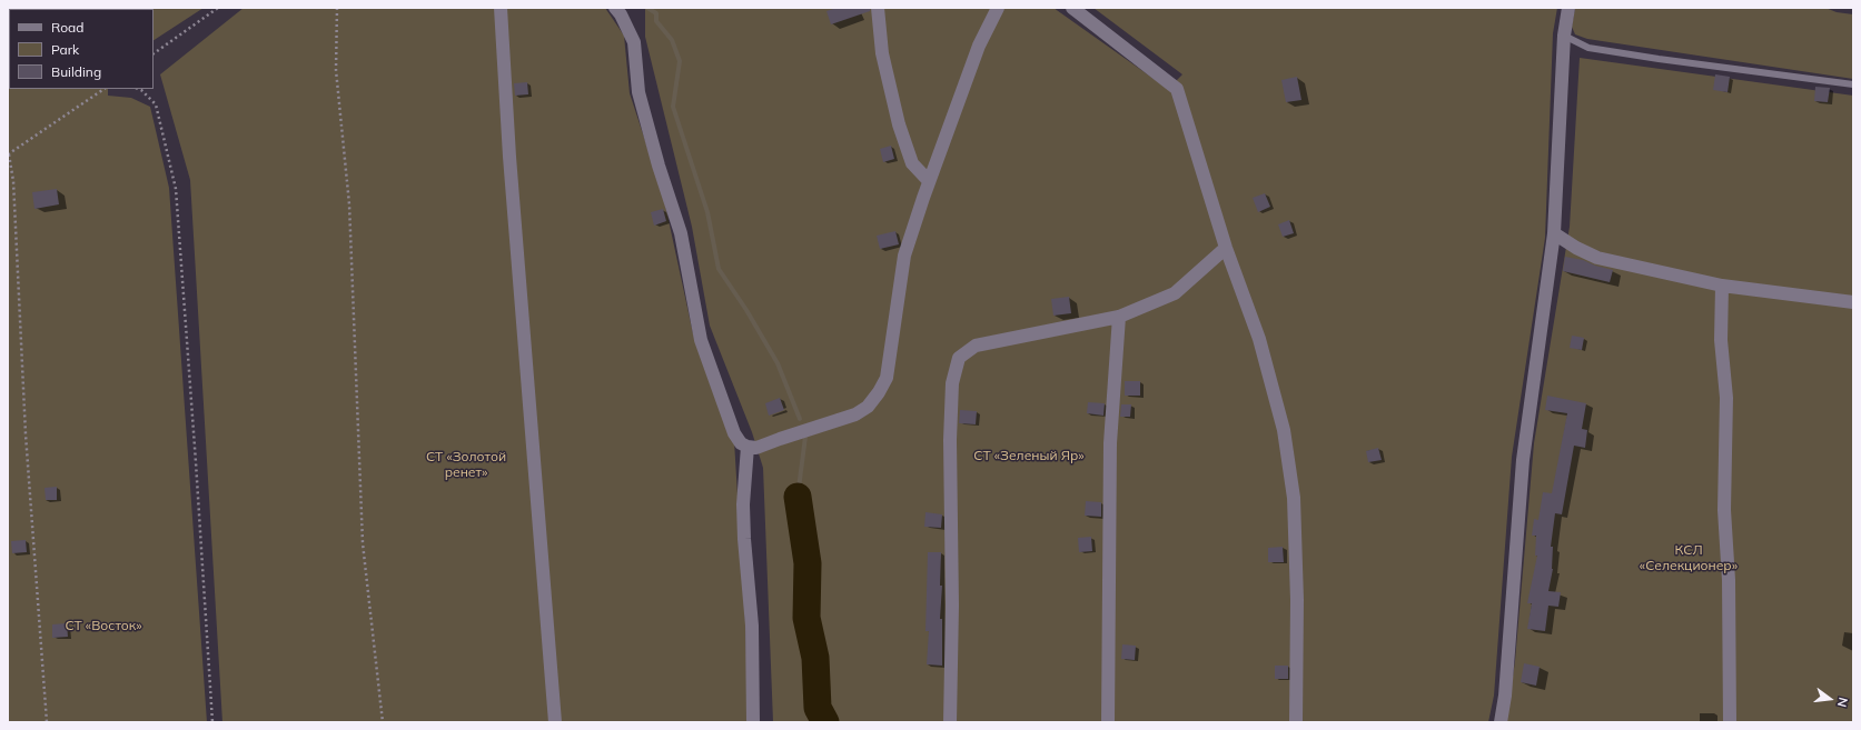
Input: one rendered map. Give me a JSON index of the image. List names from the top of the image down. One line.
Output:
{"parks":["СТ «Зеленый Яр»","СТ «Золотой ренет»","КСЛ «Селекционер»","СТ «Восток»"],"legend":["Road","Park","Building"],"north":"right"}
